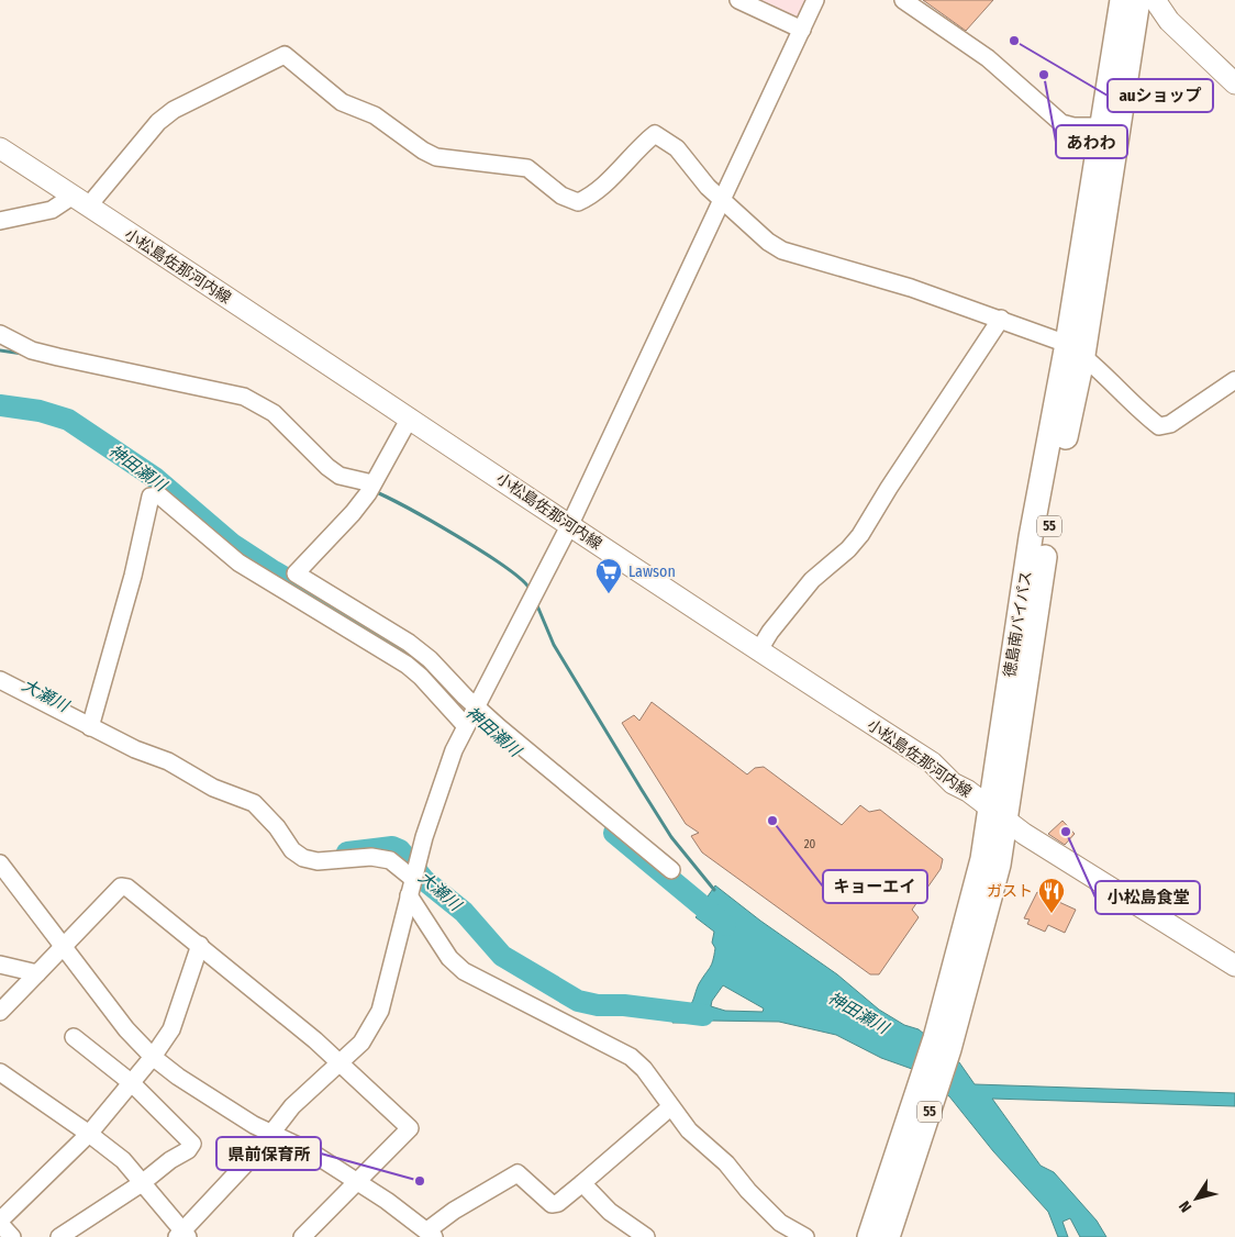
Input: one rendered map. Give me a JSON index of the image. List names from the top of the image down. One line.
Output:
{"streets":{"highway":["55","徳島南バイパス"],"main road":["小松島佐那河内線"]},"crossings":[["小松島佐那河内線","徳島南バイパス"]],"water":["神田瀬川","大瀬川"],"places":{"other":["auショップ","あわわ","キョーエイ","小松島食堂","県前保育所"],"supermarket":["Lawson"],"restaurant":["ガスト"]},"house_numbers":["20"],"north":"bottom left"}
